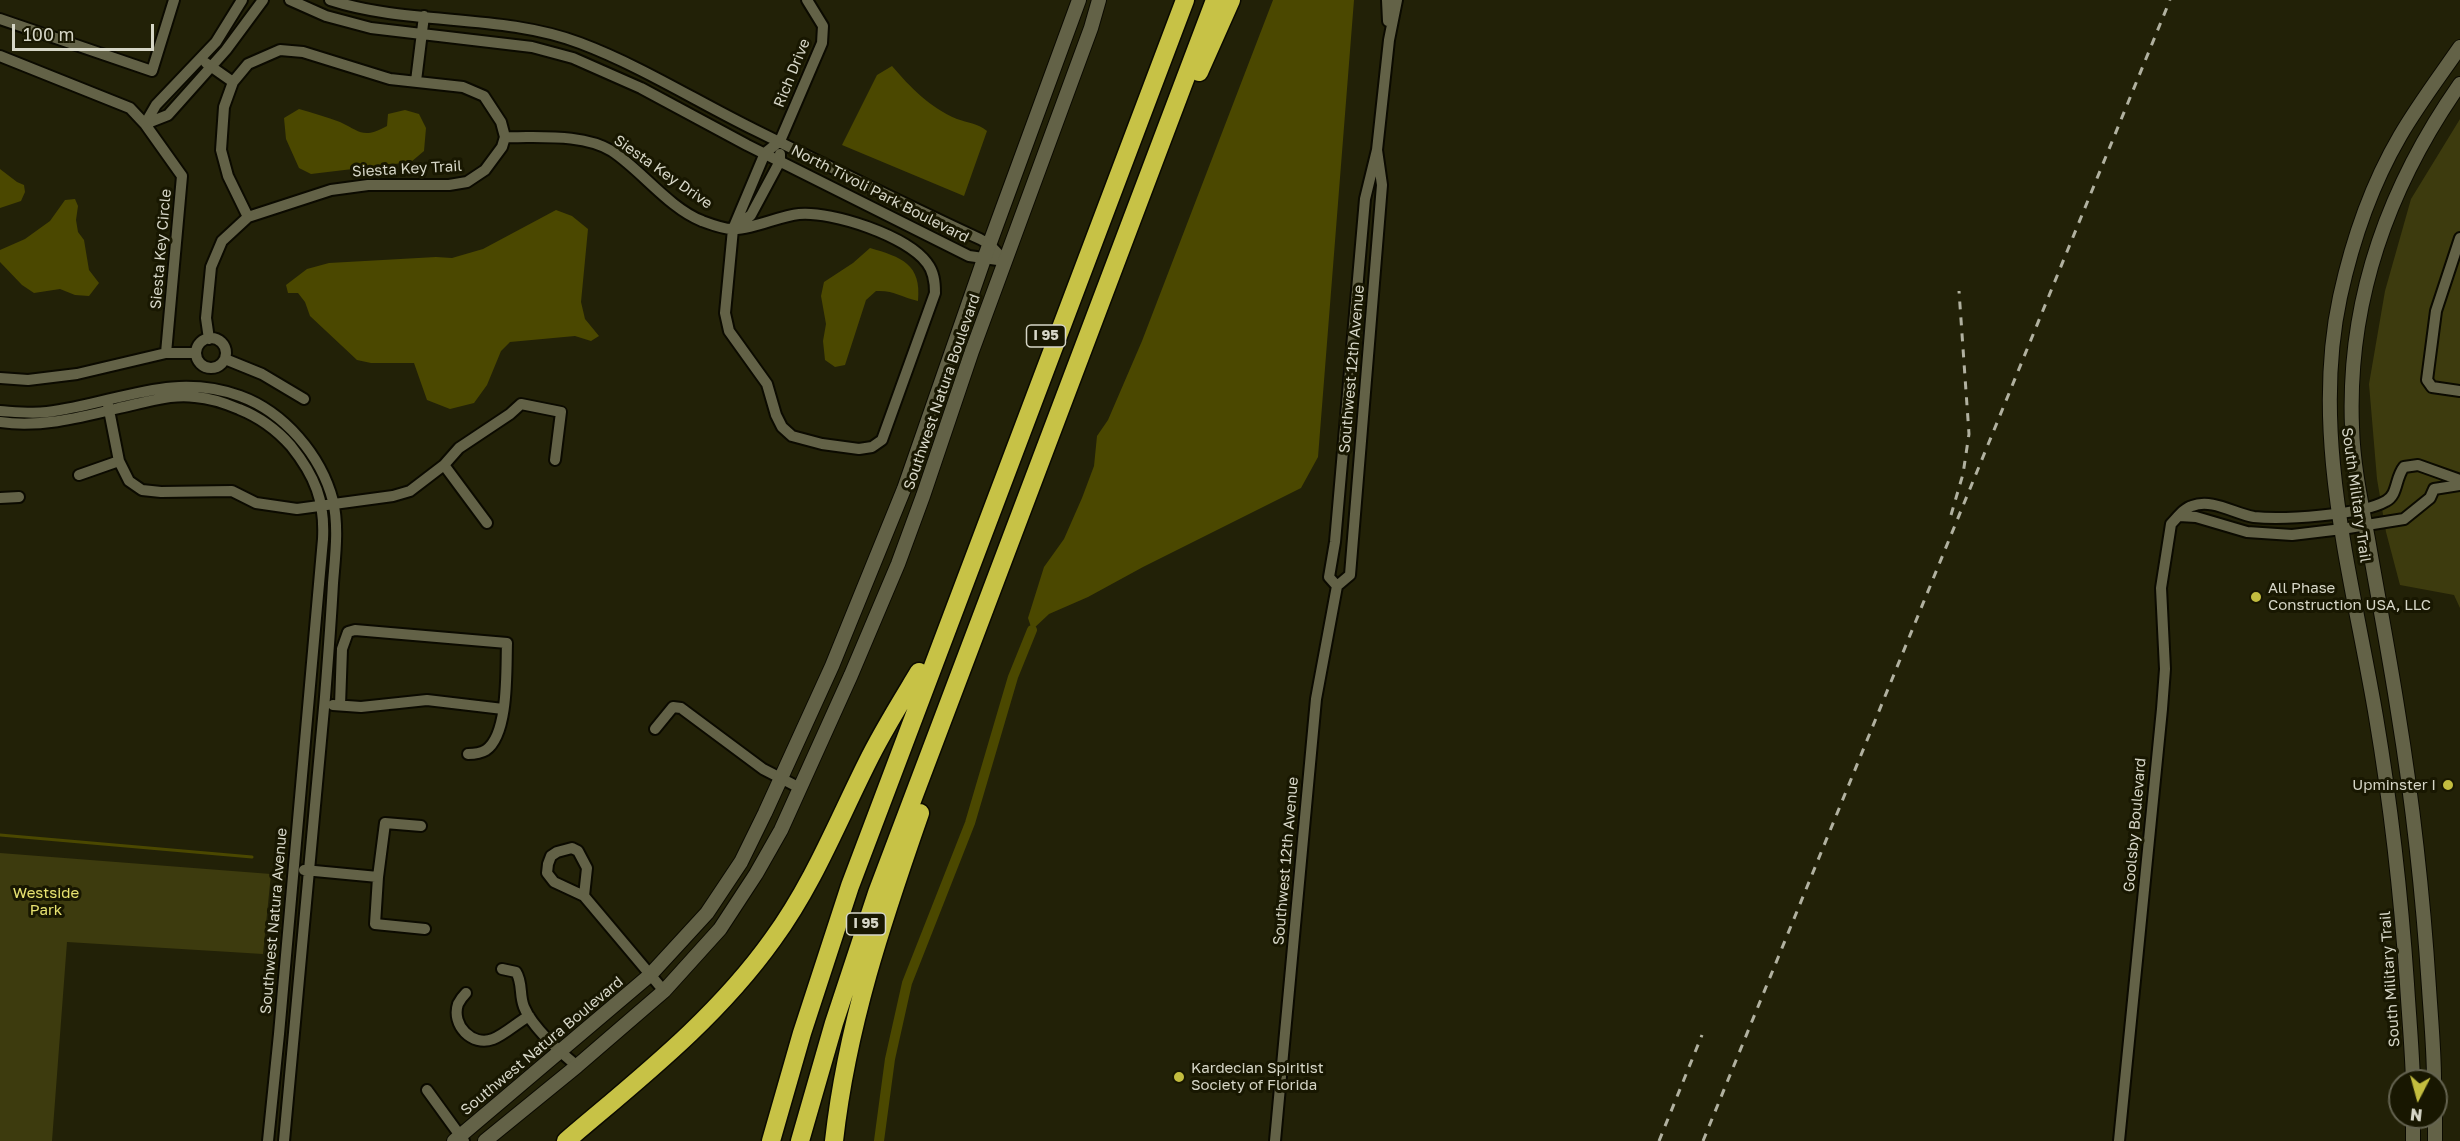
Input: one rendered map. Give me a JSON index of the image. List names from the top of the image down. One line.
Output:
{"streets":{"highway":["I 95"],"street":["Rich Drive","Siesta Key Trail","Siesta Key Drive","North Tivoli Park Boulevard","Siesta Key Circle","Southwest 12th Avenue","Southwest Natura Boulevard","South Military Trail","Goolsby Boulevard","Southwest Natura Avenue"]},"crossings":[["Rich Drive","North Tivoli Park Boulevard"],["Siesta Key Trail","Siesta Key Drive"],["North Tivoli Park Boulevard","Southwest Natura Boulevard"]],"parks":["Westside Park"],"places":["All Phase Construction USA, LLC","Upminster I","Kardecian Spiritist Society of Florida"],"scale_bar":"100 m","north":"bottom"}
